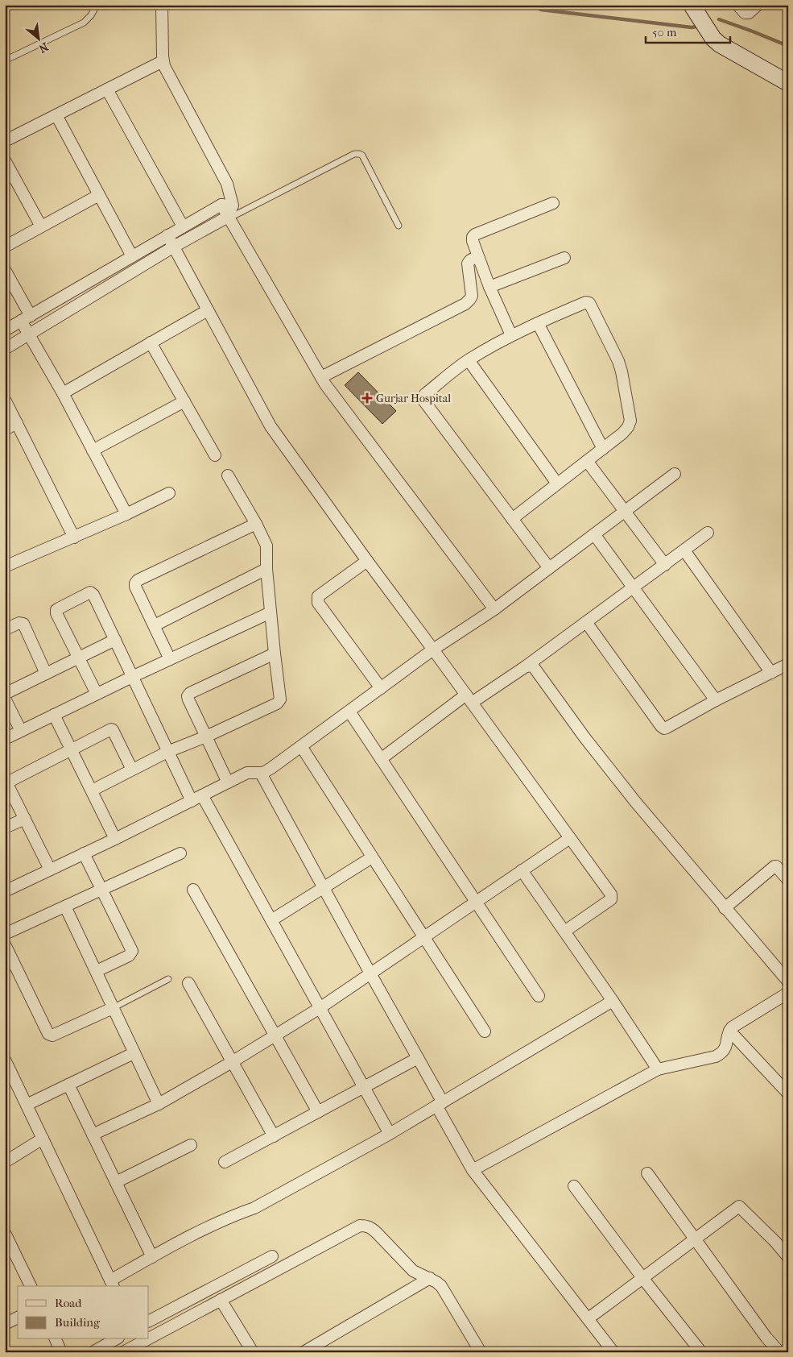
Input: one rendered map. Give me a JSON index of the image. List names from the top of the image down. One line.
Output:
{"places":{"health":["Gurjar Hospital"]},"legend":["Road","Building"],"scale_bar":"50 m","north":"bottom right"}
